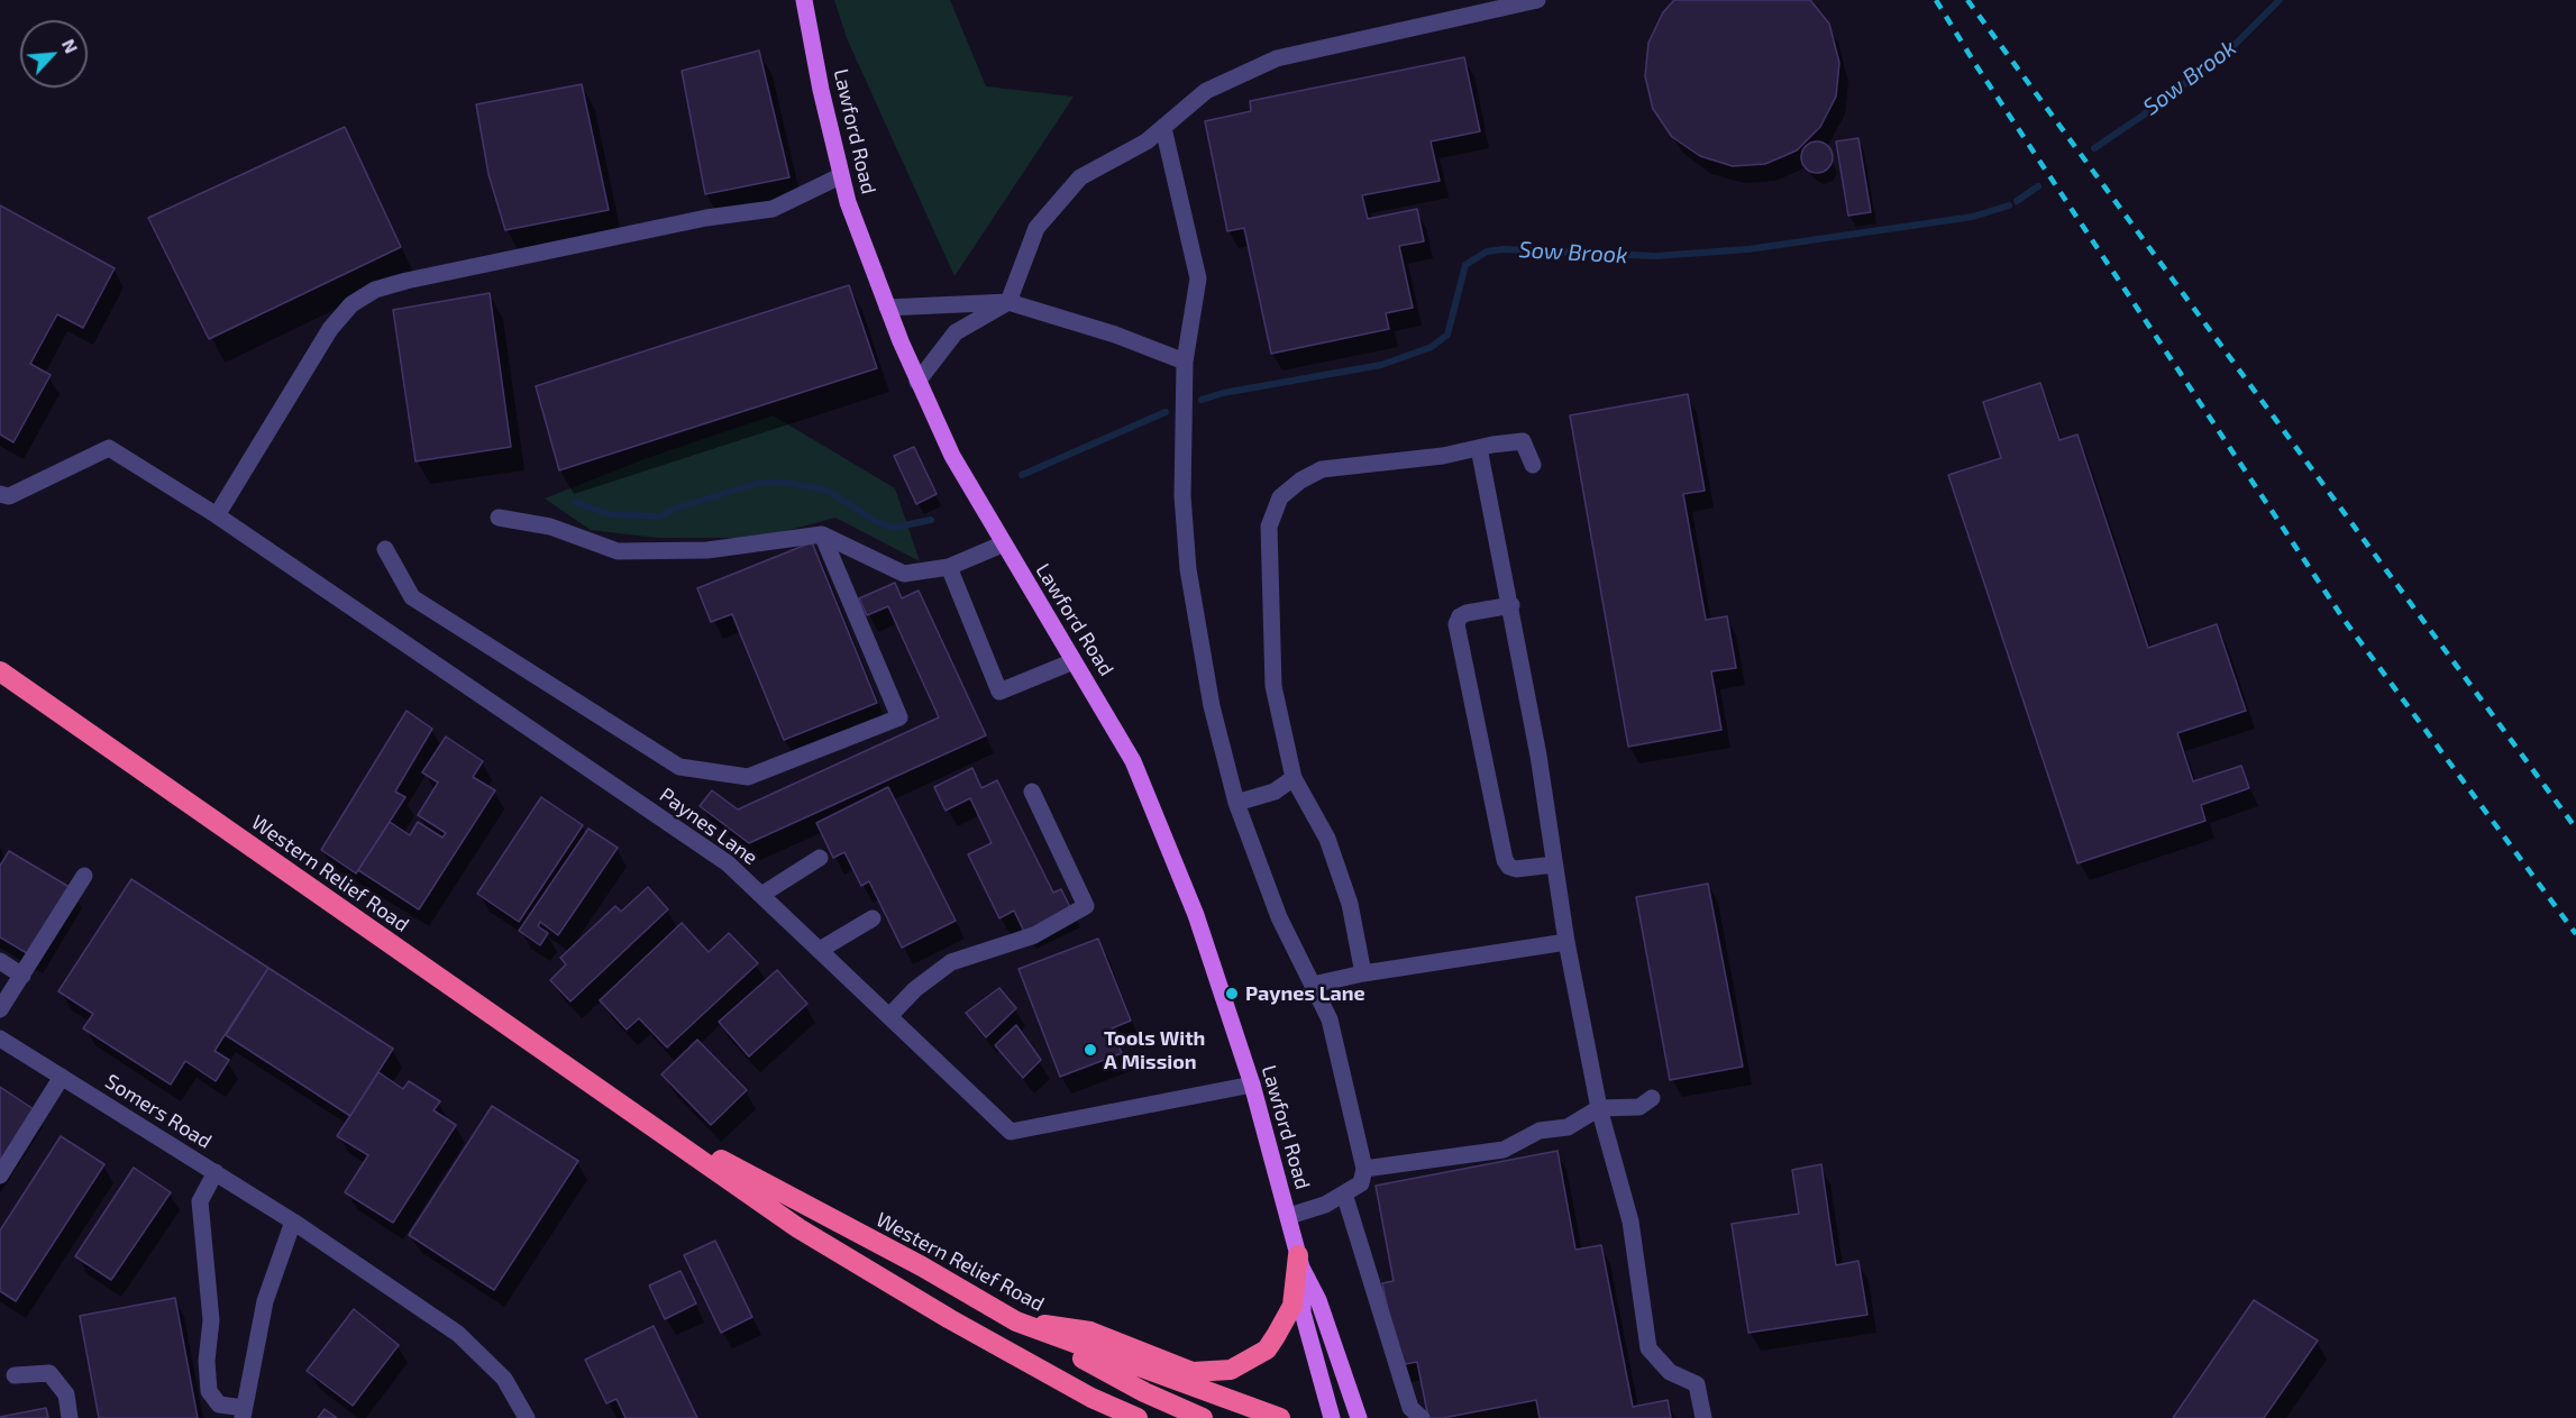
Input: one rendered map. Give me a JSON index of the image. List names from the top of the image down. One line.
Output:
{"streets":{"highway":["Western Relief Road"],"main road":["Lawford Road"],"street":["Paynes Lane","Somers Road"]},"crossings":[["Lawford Road","Paynes Lane"]],"water":["Sow Brook"],"places":["Paynes Lane","Tools With A Mission"],"north":"top right"}
